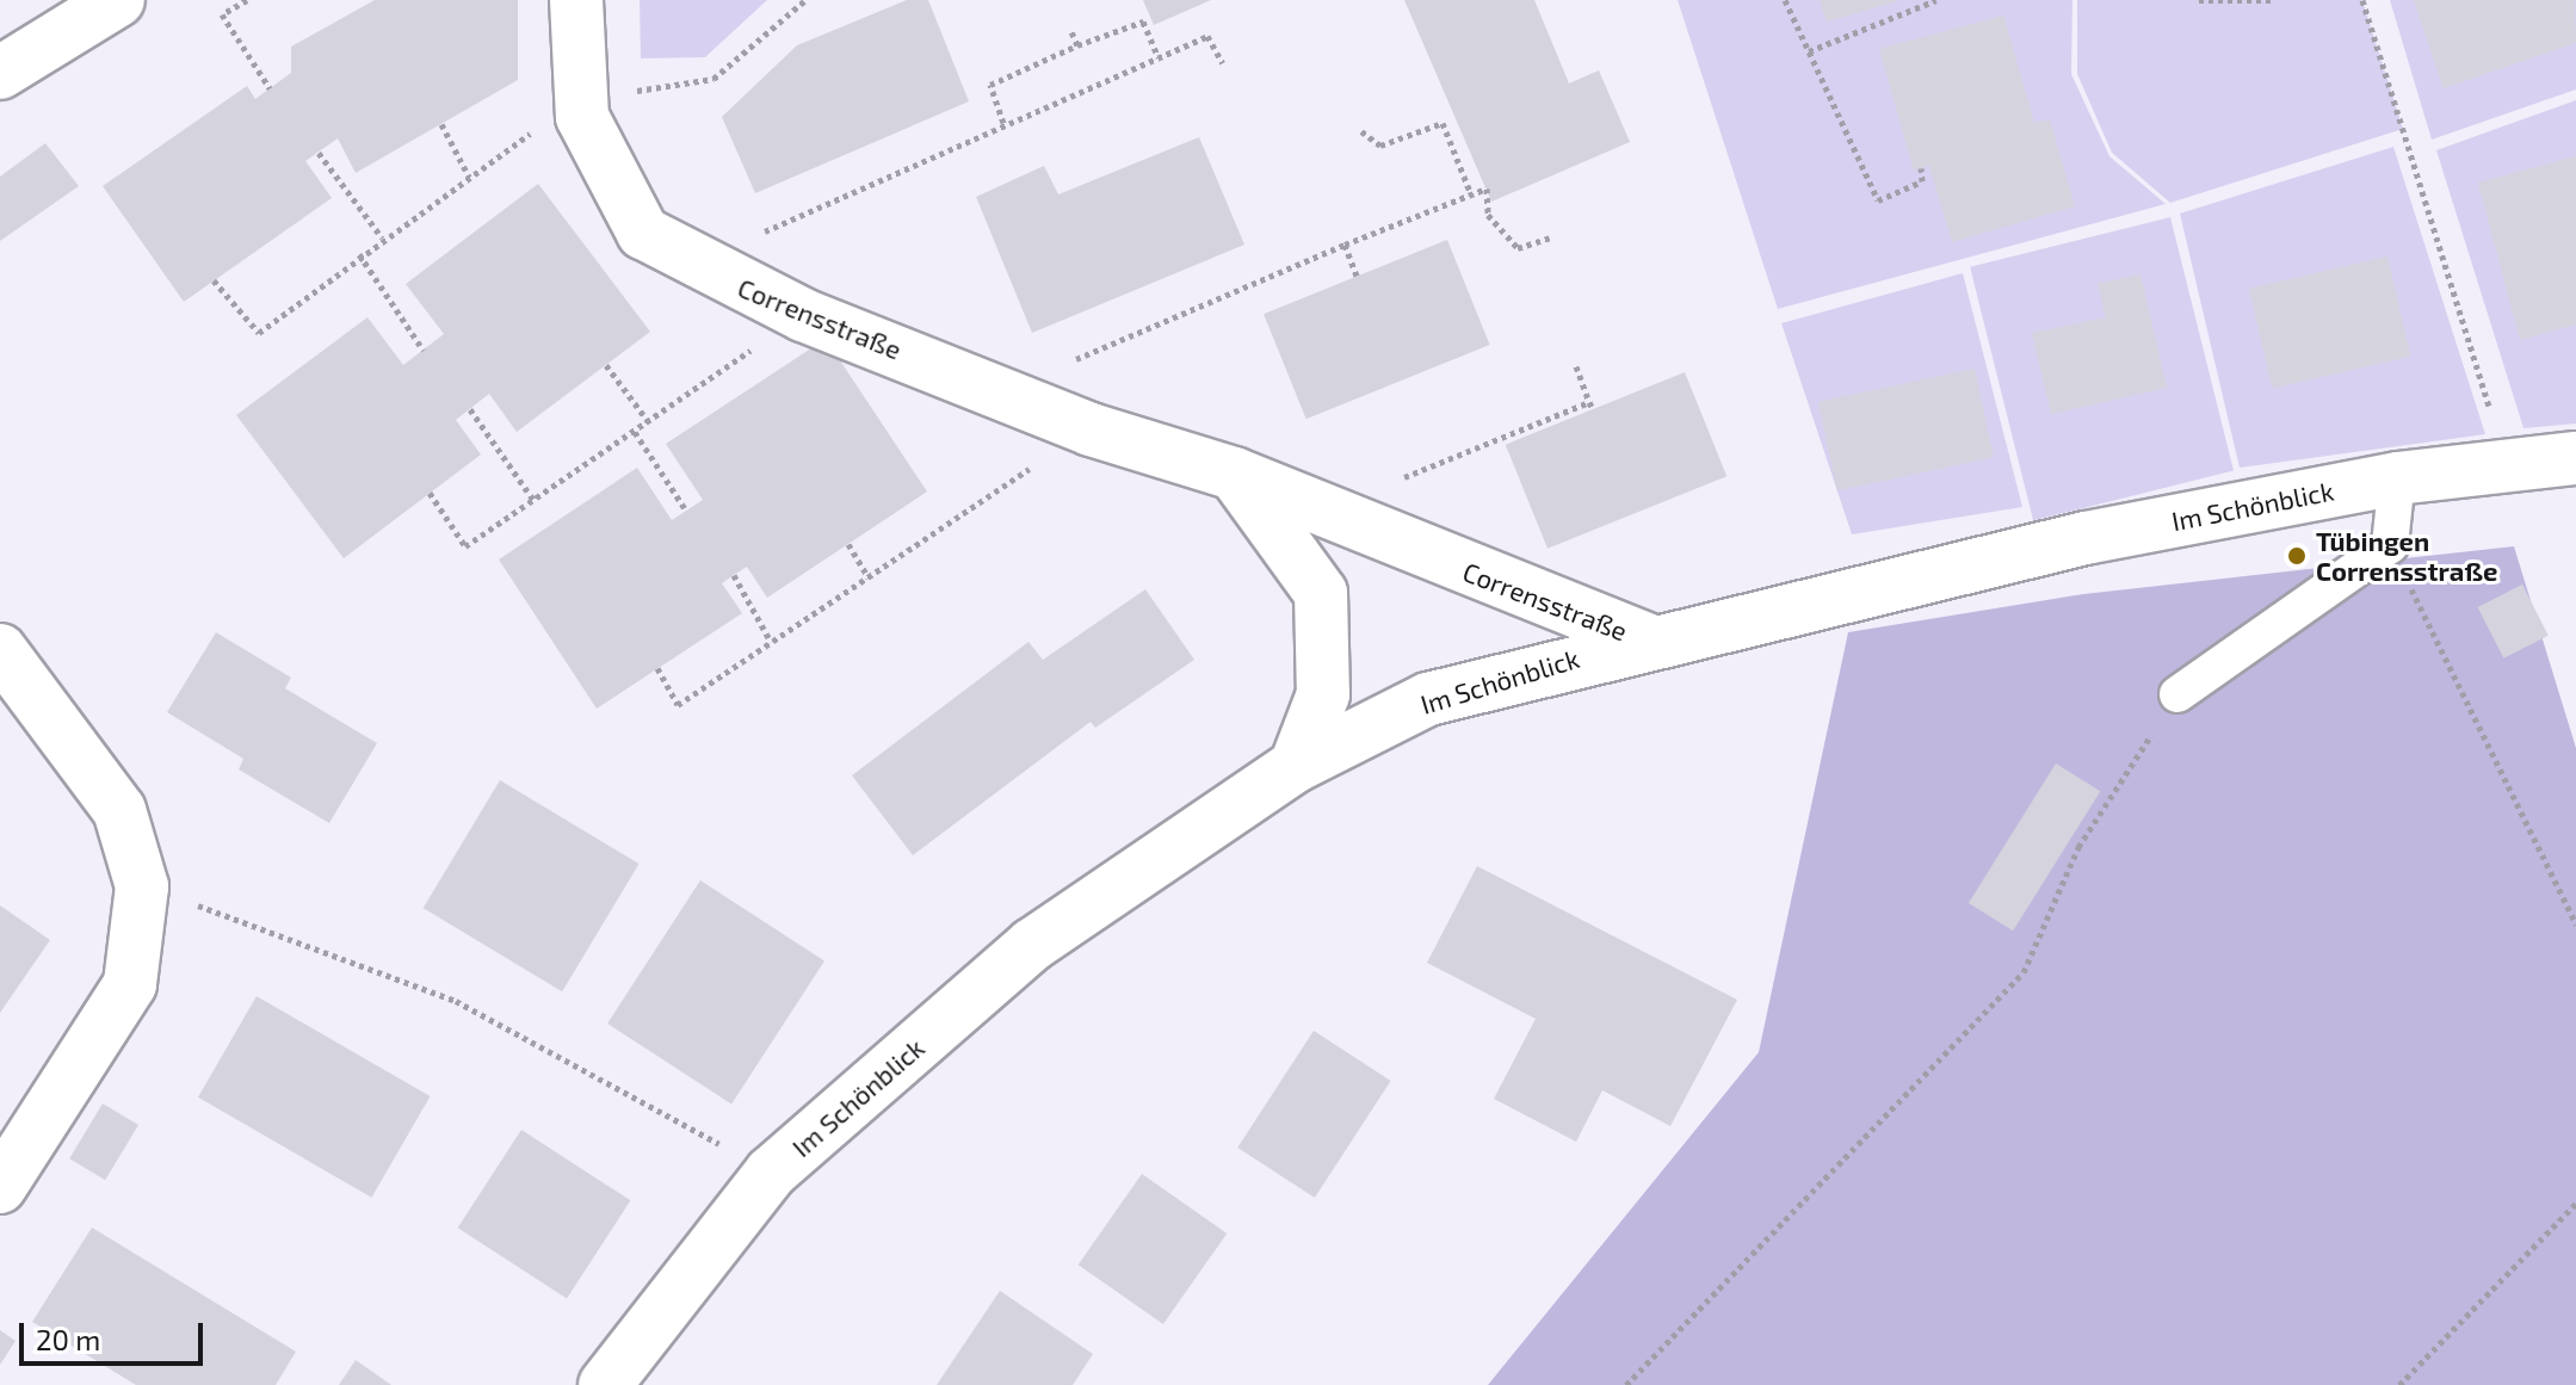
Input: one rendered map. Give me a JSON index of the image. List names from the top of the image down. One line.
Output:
{"streets":{"street":["Corrensstraße","Im Schönblick"]},"crossings":[["Corrensstraße","Im Schönblick"]],"places":["Tübingen Corrensstraße"],"scale_bar":"20 m"}
